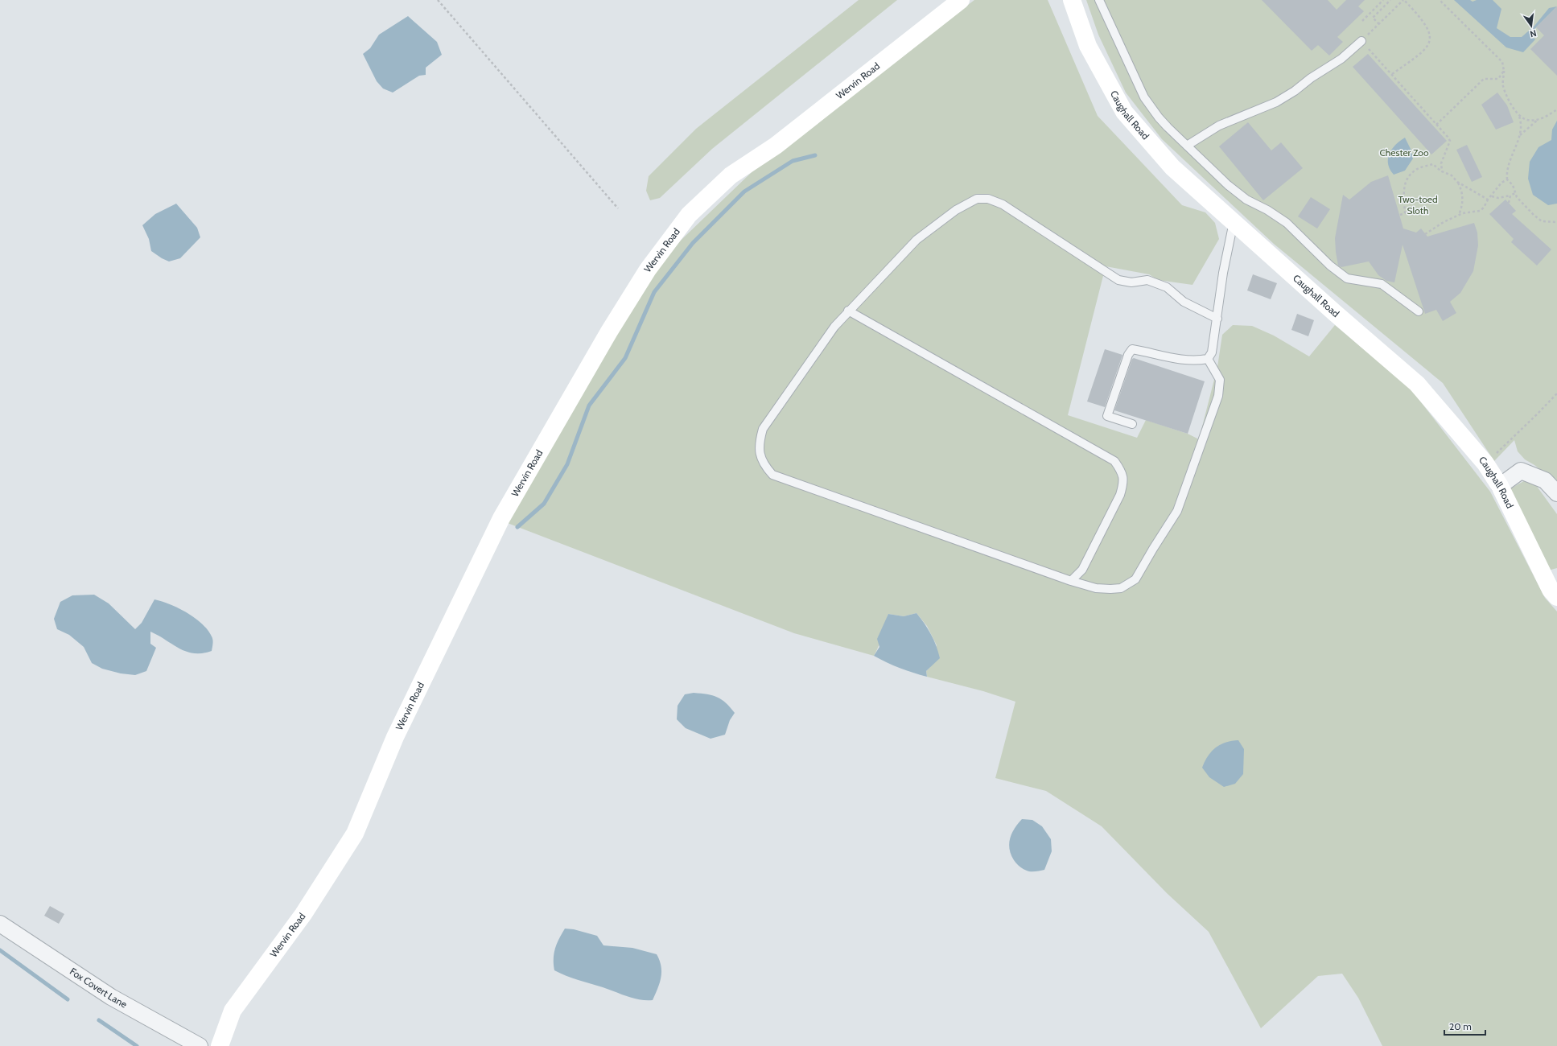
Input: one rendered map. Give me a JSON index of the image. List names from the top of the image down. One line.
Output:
{"streets":{"street":["Wervin Road","Caughall Road","Fox Covert Lane"]},"parks":["Chester Zoo","Two-toed Sloth"],"scale_bar":"20 m","north":"bottom"}
